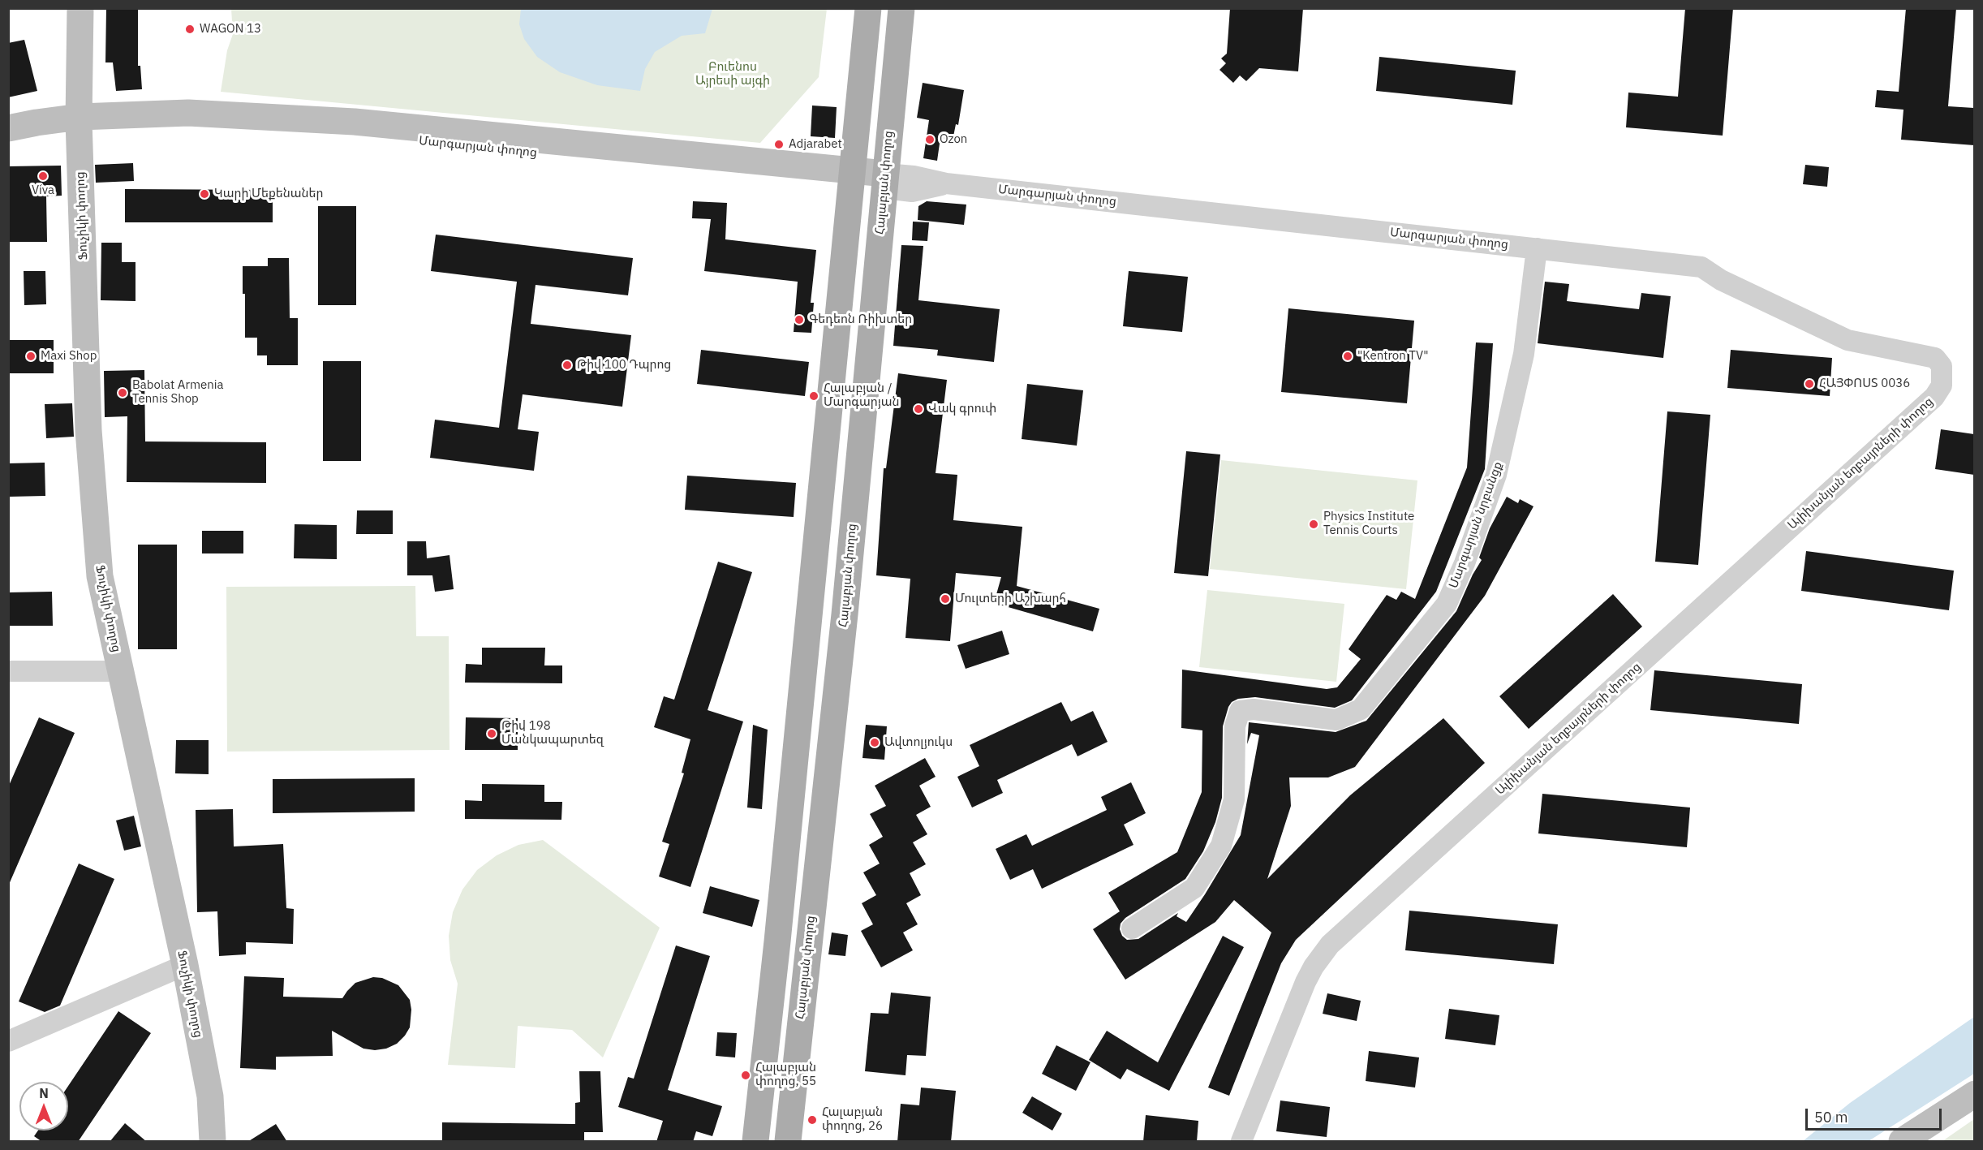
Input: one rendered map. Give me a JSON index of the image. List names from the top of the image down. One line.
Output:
{"streets":{"main road":["Հալաբյան փողոց"],"street":["Մարգարյան փողոց","Ֆուչիկի փողոց","Ալիխանյան եղբայրների փողոց","Մարգարյան նրբանցք"]},"crossings":[["Մարգարյան փողոց","Հալաբյան փողոց"],["Մարգարյան փողոց","Ֆուչիկի փողոց"],["Մարգարյան փողոց","Ալիխանյան եղբայրների փողոց"],["Մարգարյան փողոց","Մարգարյան նրբանցք"]],"parks":["Բուենոս Այրեսի այգի"],"places":["WAGON 13","Ozon","Adjarabet","Viva","Կարի Մեքենաներ","Գեդեոն Ռիխտեր","Maxi Shop","\"Kentron TV\"","Թիվ 100 Դպրոց","ՀԱՅՓՈՍՏ 0036","Babolat Armenia Tennis Shop","Հալաբյան / Մարգարյան","Վակ գրուփ","Physics Institute Tennis Courts","Մուլտերի Աշխարհ","Թիվ 198 Մանկապարտեզ","Ավտոլյուկս","Հալաբյան փողոց, 55","Հալաբյան փողոց, 26"],"scale_bar":"50 m","north":"top"}
